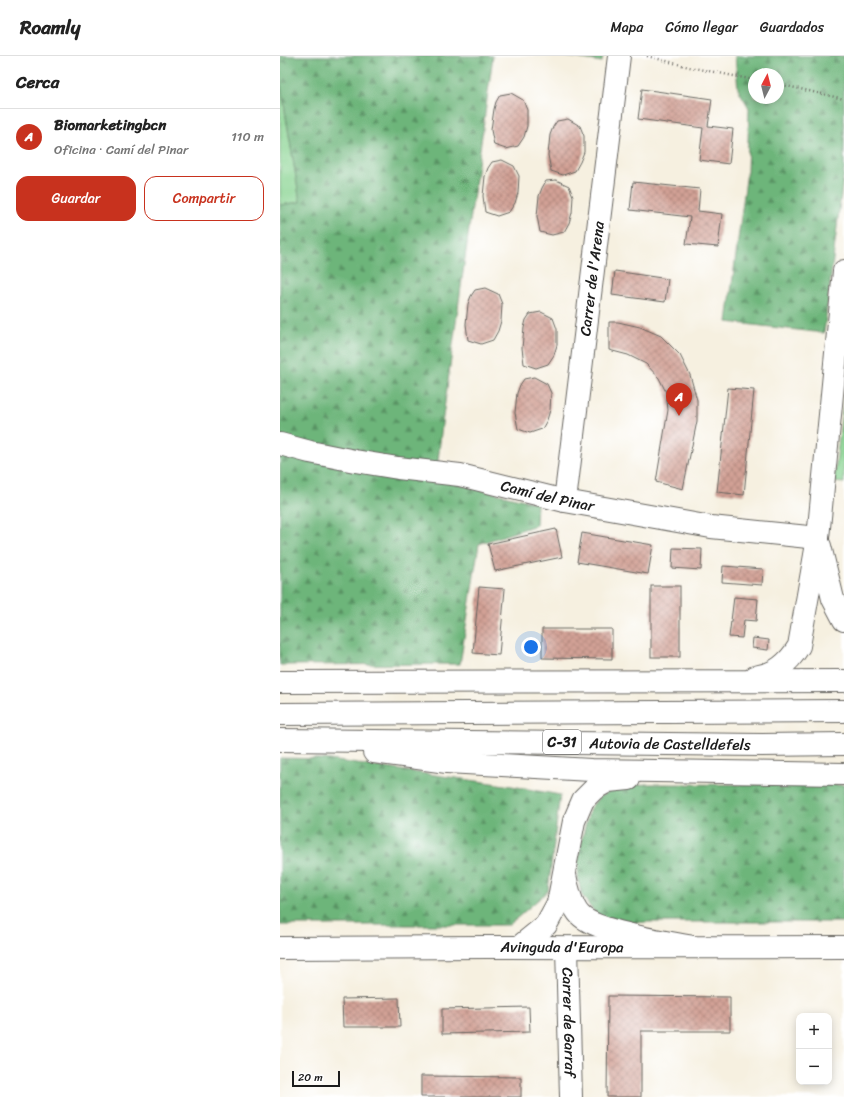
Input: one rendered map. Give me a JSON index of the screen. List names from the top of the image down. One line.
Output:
{"streets":{"main road":["Carrer de l'Arena","Camí del Pinar","C-31","Autovia de Castelldefels","Avinguda d'Europa","Carrer de Garraf"]},"crossings":[["Carrer de l'Arena","Camí del Pinar"],["Avinguda d'Europa","Carrer de Garraf"]],"scale_bar":"20 m","north":"top","page":{"header":"Roamly","nav":["Mapa","Cómo llegar","Guardados"],"heading":"Cerca","list":[{"mark":"A","name":"Biomarketingbcn","note":"Oficina · Camí del Pinar","value":"110 m"}],"buttons":["Guardar","Compartir"],"pins":"A","map_buttons":["+","−"],"scale":"20 m"}}
